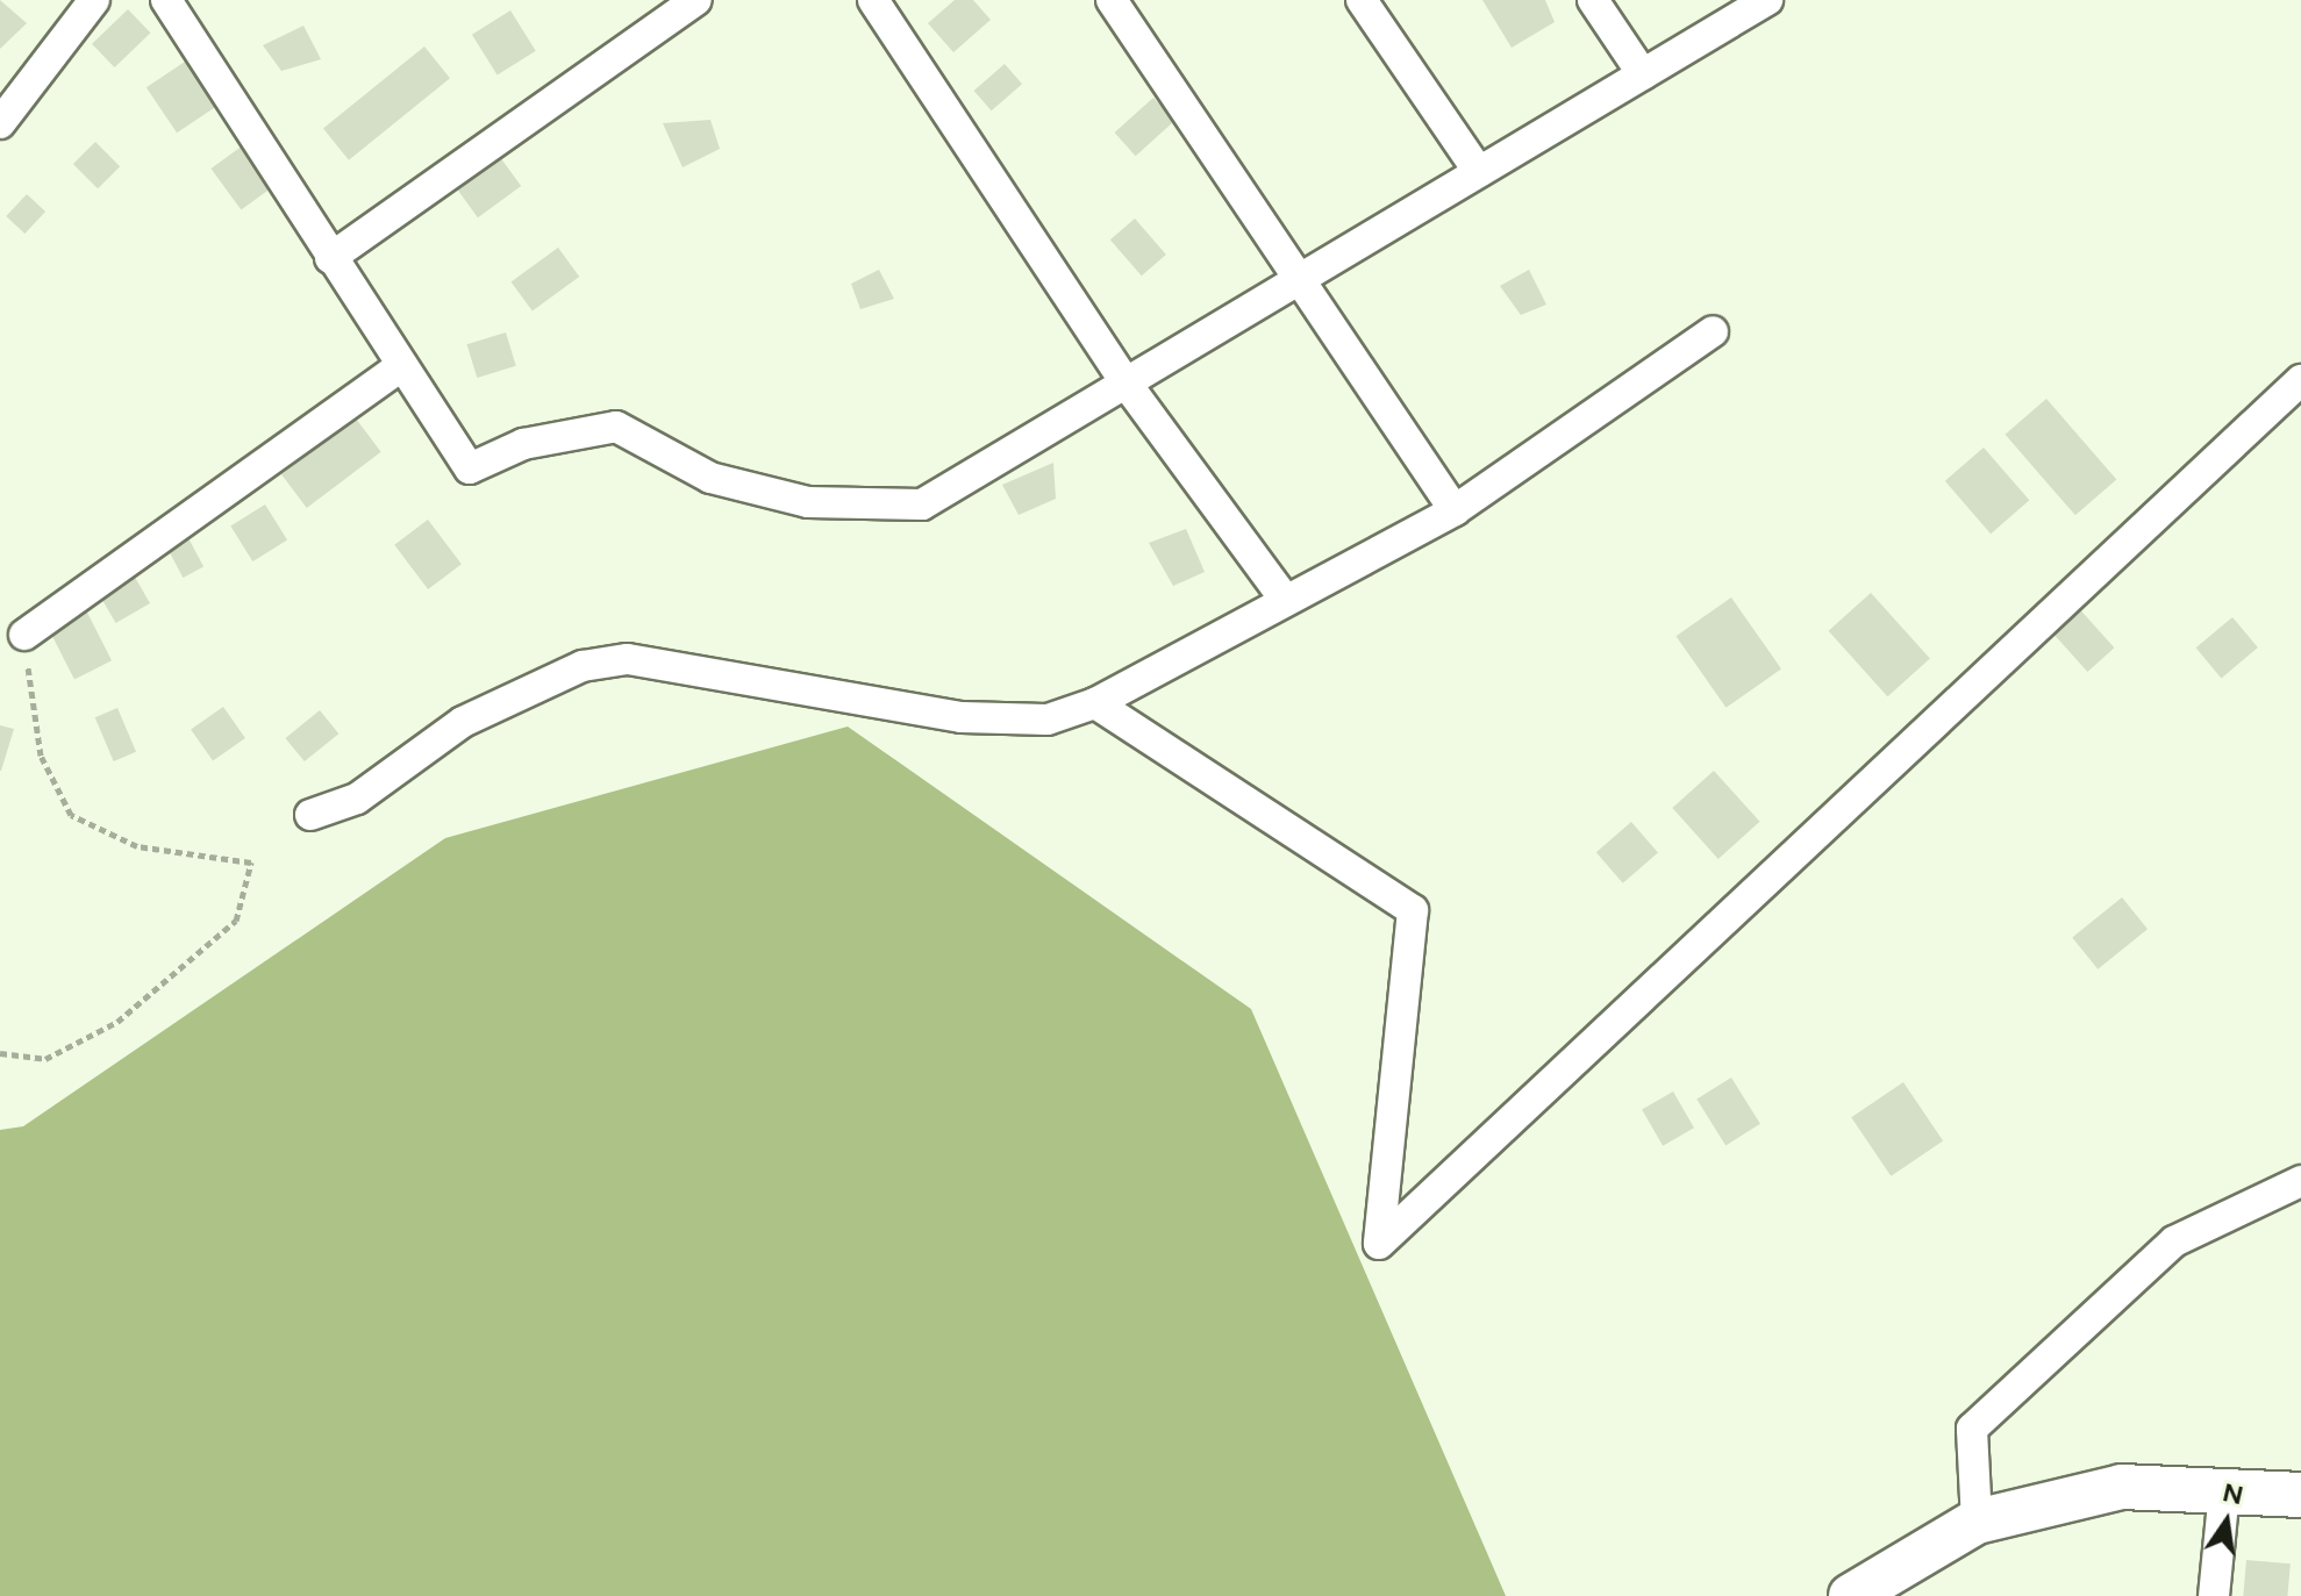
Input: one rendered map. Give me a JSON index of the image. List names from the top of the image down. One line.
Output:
{"north":"top"}
